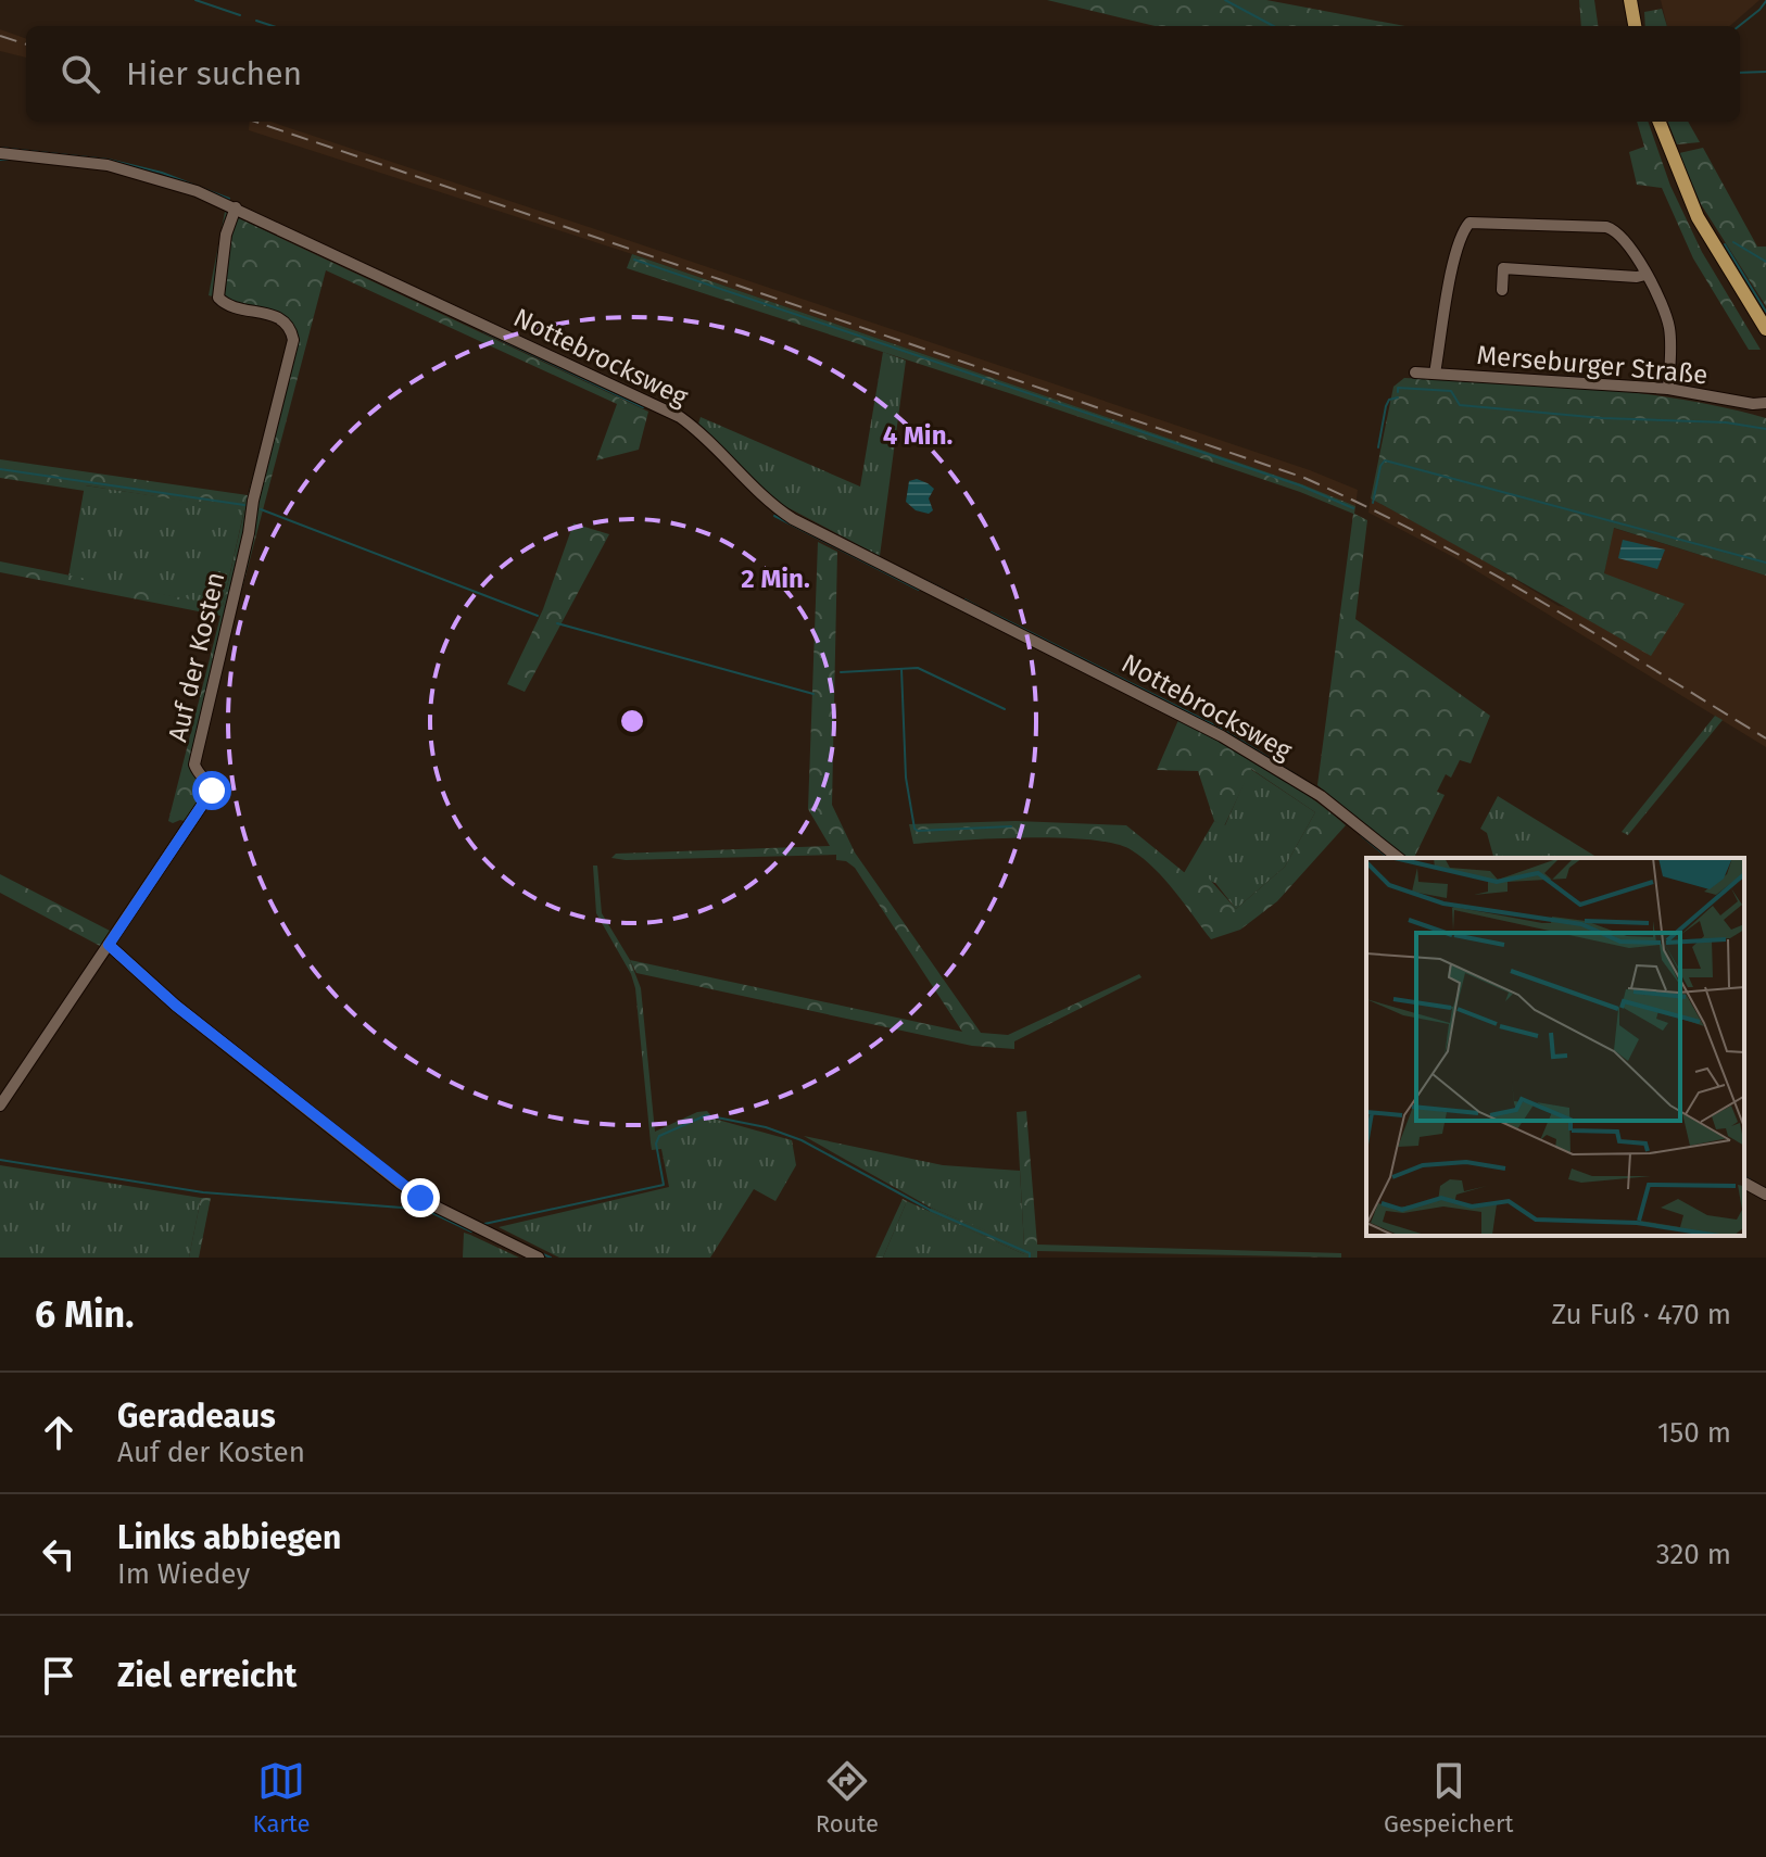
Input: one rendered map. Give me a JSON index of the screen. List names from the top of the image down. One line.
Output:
{"streets":{"street":["Nottebrocksweg","Merseburger Straße","Auf der Kosten"]},"crossings":[["Nottebrocksweg","Auf der Kosten"]],"page":{"search":"Hier suchen","heading":["6 Min.","Zu Fuß · 470 m"],"list":[["Geradeaus","Auf der Kosten","150 m"],["Links abbiegen","Im Wiedey","320 m"],"Ziel erreicht"],"nav":["Karte","Route","Gespeichert"]},"rings":["4 Min.","2 Min."]}
